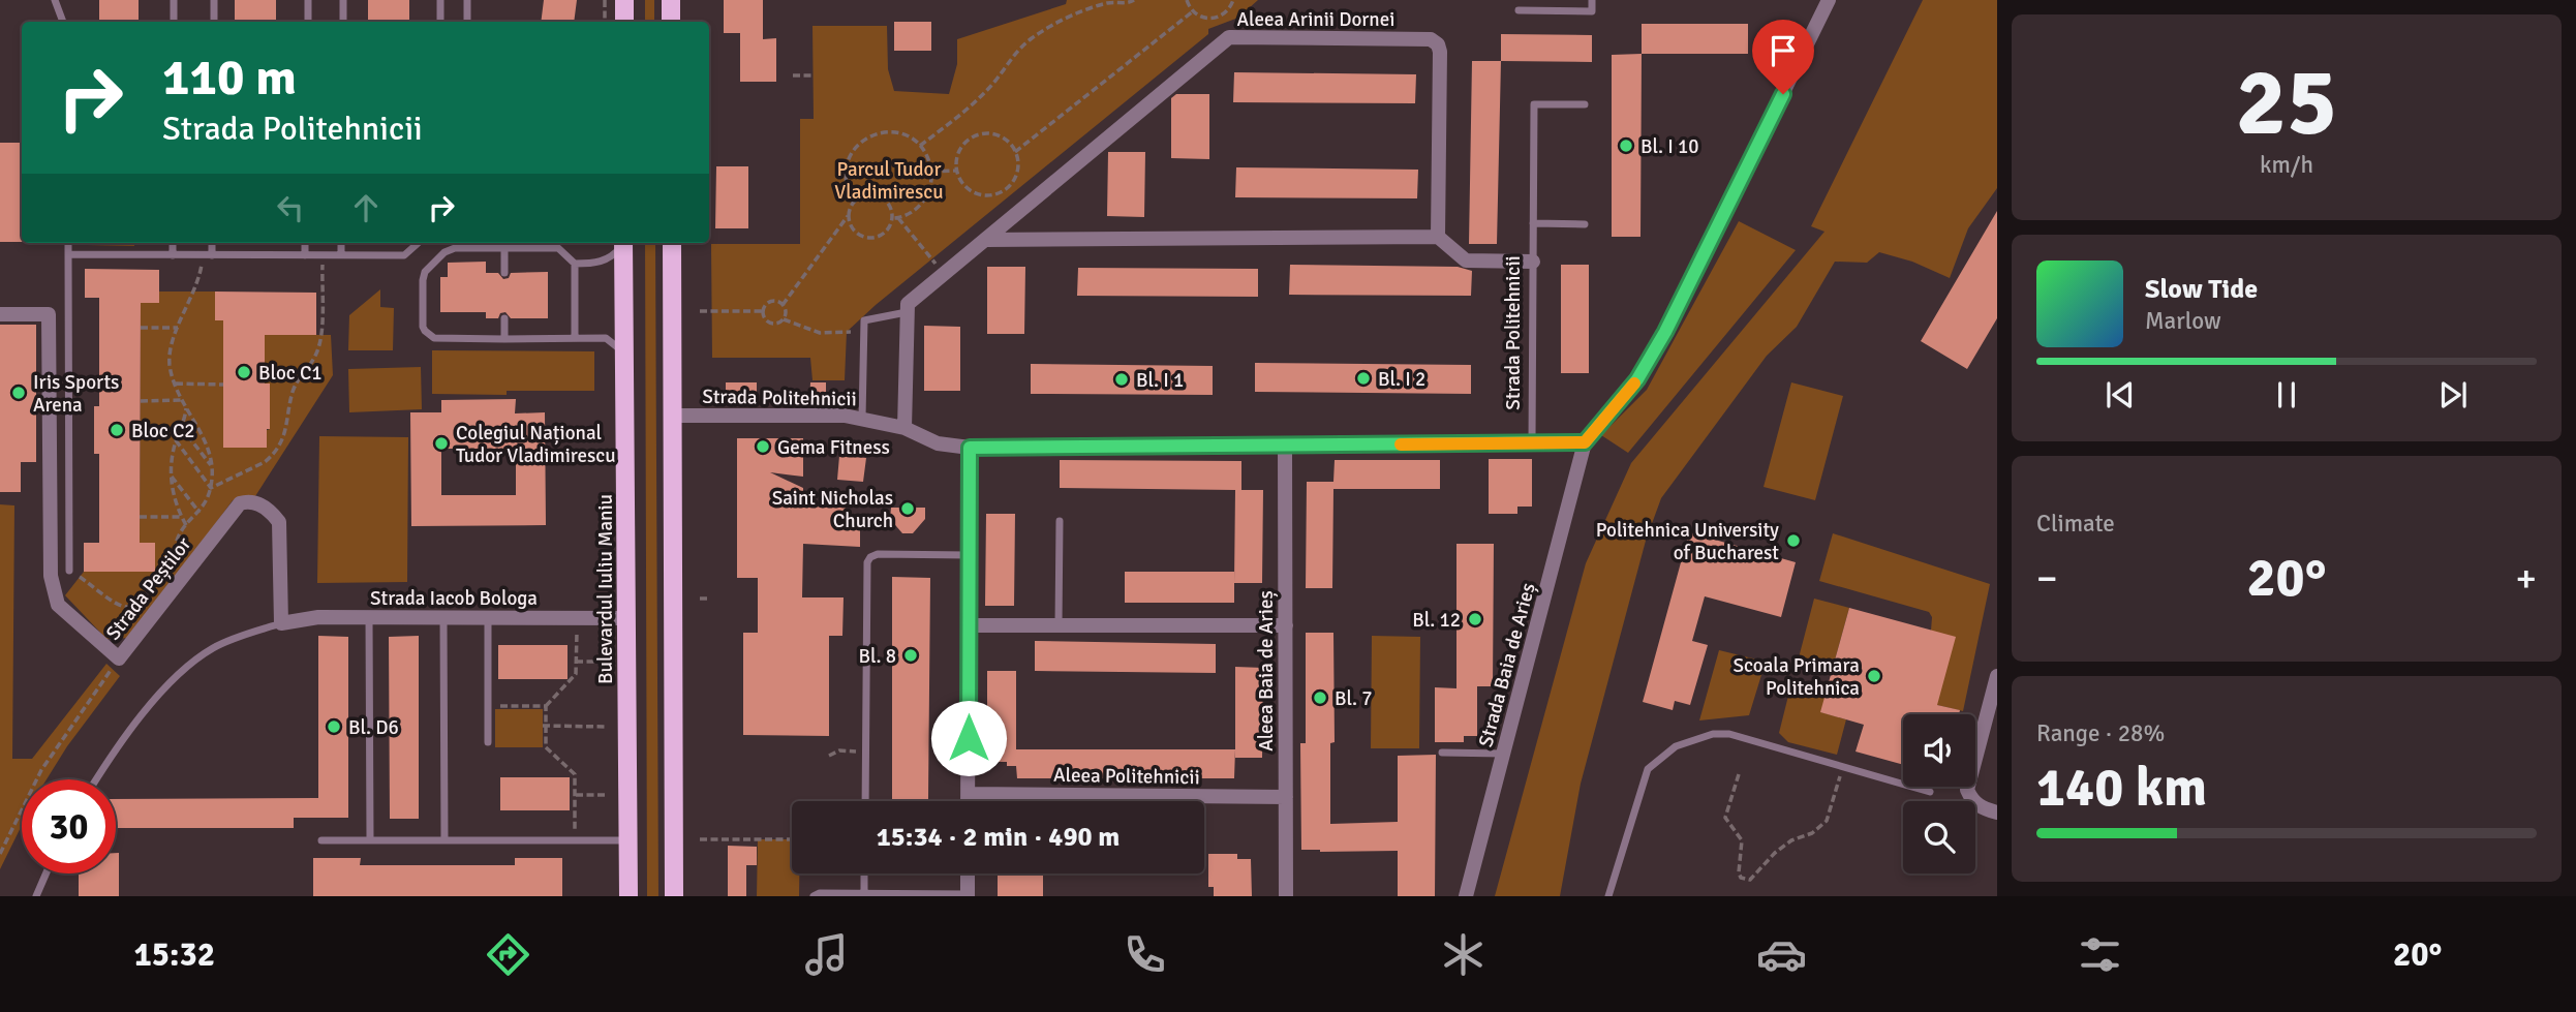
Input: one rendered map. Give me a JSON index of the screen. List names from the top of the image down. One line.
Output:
{"streets":{"main road":["Bulevardul Iuliu Maniu"],"street":["Aleea Arinii Dornei","Strada Politehnicii","Strada Peștilor","Strada Iacob Bologa","Strada Baia de Arieș","Aleea Baia de Arieș","Aleea Politehnicii"]},"crossings":[["Strada Politehnicii","Strada Baia de Arieș"],["Strada Politehnicii","Aleea Baia de Arieș"],["Strada Peștilor","Strada Iacob Bologa"],["Bulevardul Iuliu Maniu","Strada Iacob Bologa"],["Aleea Baia de Arieș","Aleea Politehnicii"]],"parks":["Parcul Tudor Vladimirescu"],"places":["Bl. I 10","Bloc C1","Bl. I 2","Bl. I 1","Iris Sports Arena","Bloc C2","Colegiul Național Tudor Vladimirescu","Gema Fitness","Saint Nicholas Church","Politehnica University of Bucharest","Bl. 12","Bl. 8","Scoala Primara Politehnica","Bl. 7","Bl. D6"],"page":{"tile":[["25","km/h"],"Climate",["Range · 28%","140 km"]],"turn":["110 m","Strada Politehnicii"],"song":["Slow Tide","Marlow"],"heat":["−","20°","+"],"limit":"30","trip":"15:34 · 2 min · 490 m","tabs":["15:32","20°"]}}
